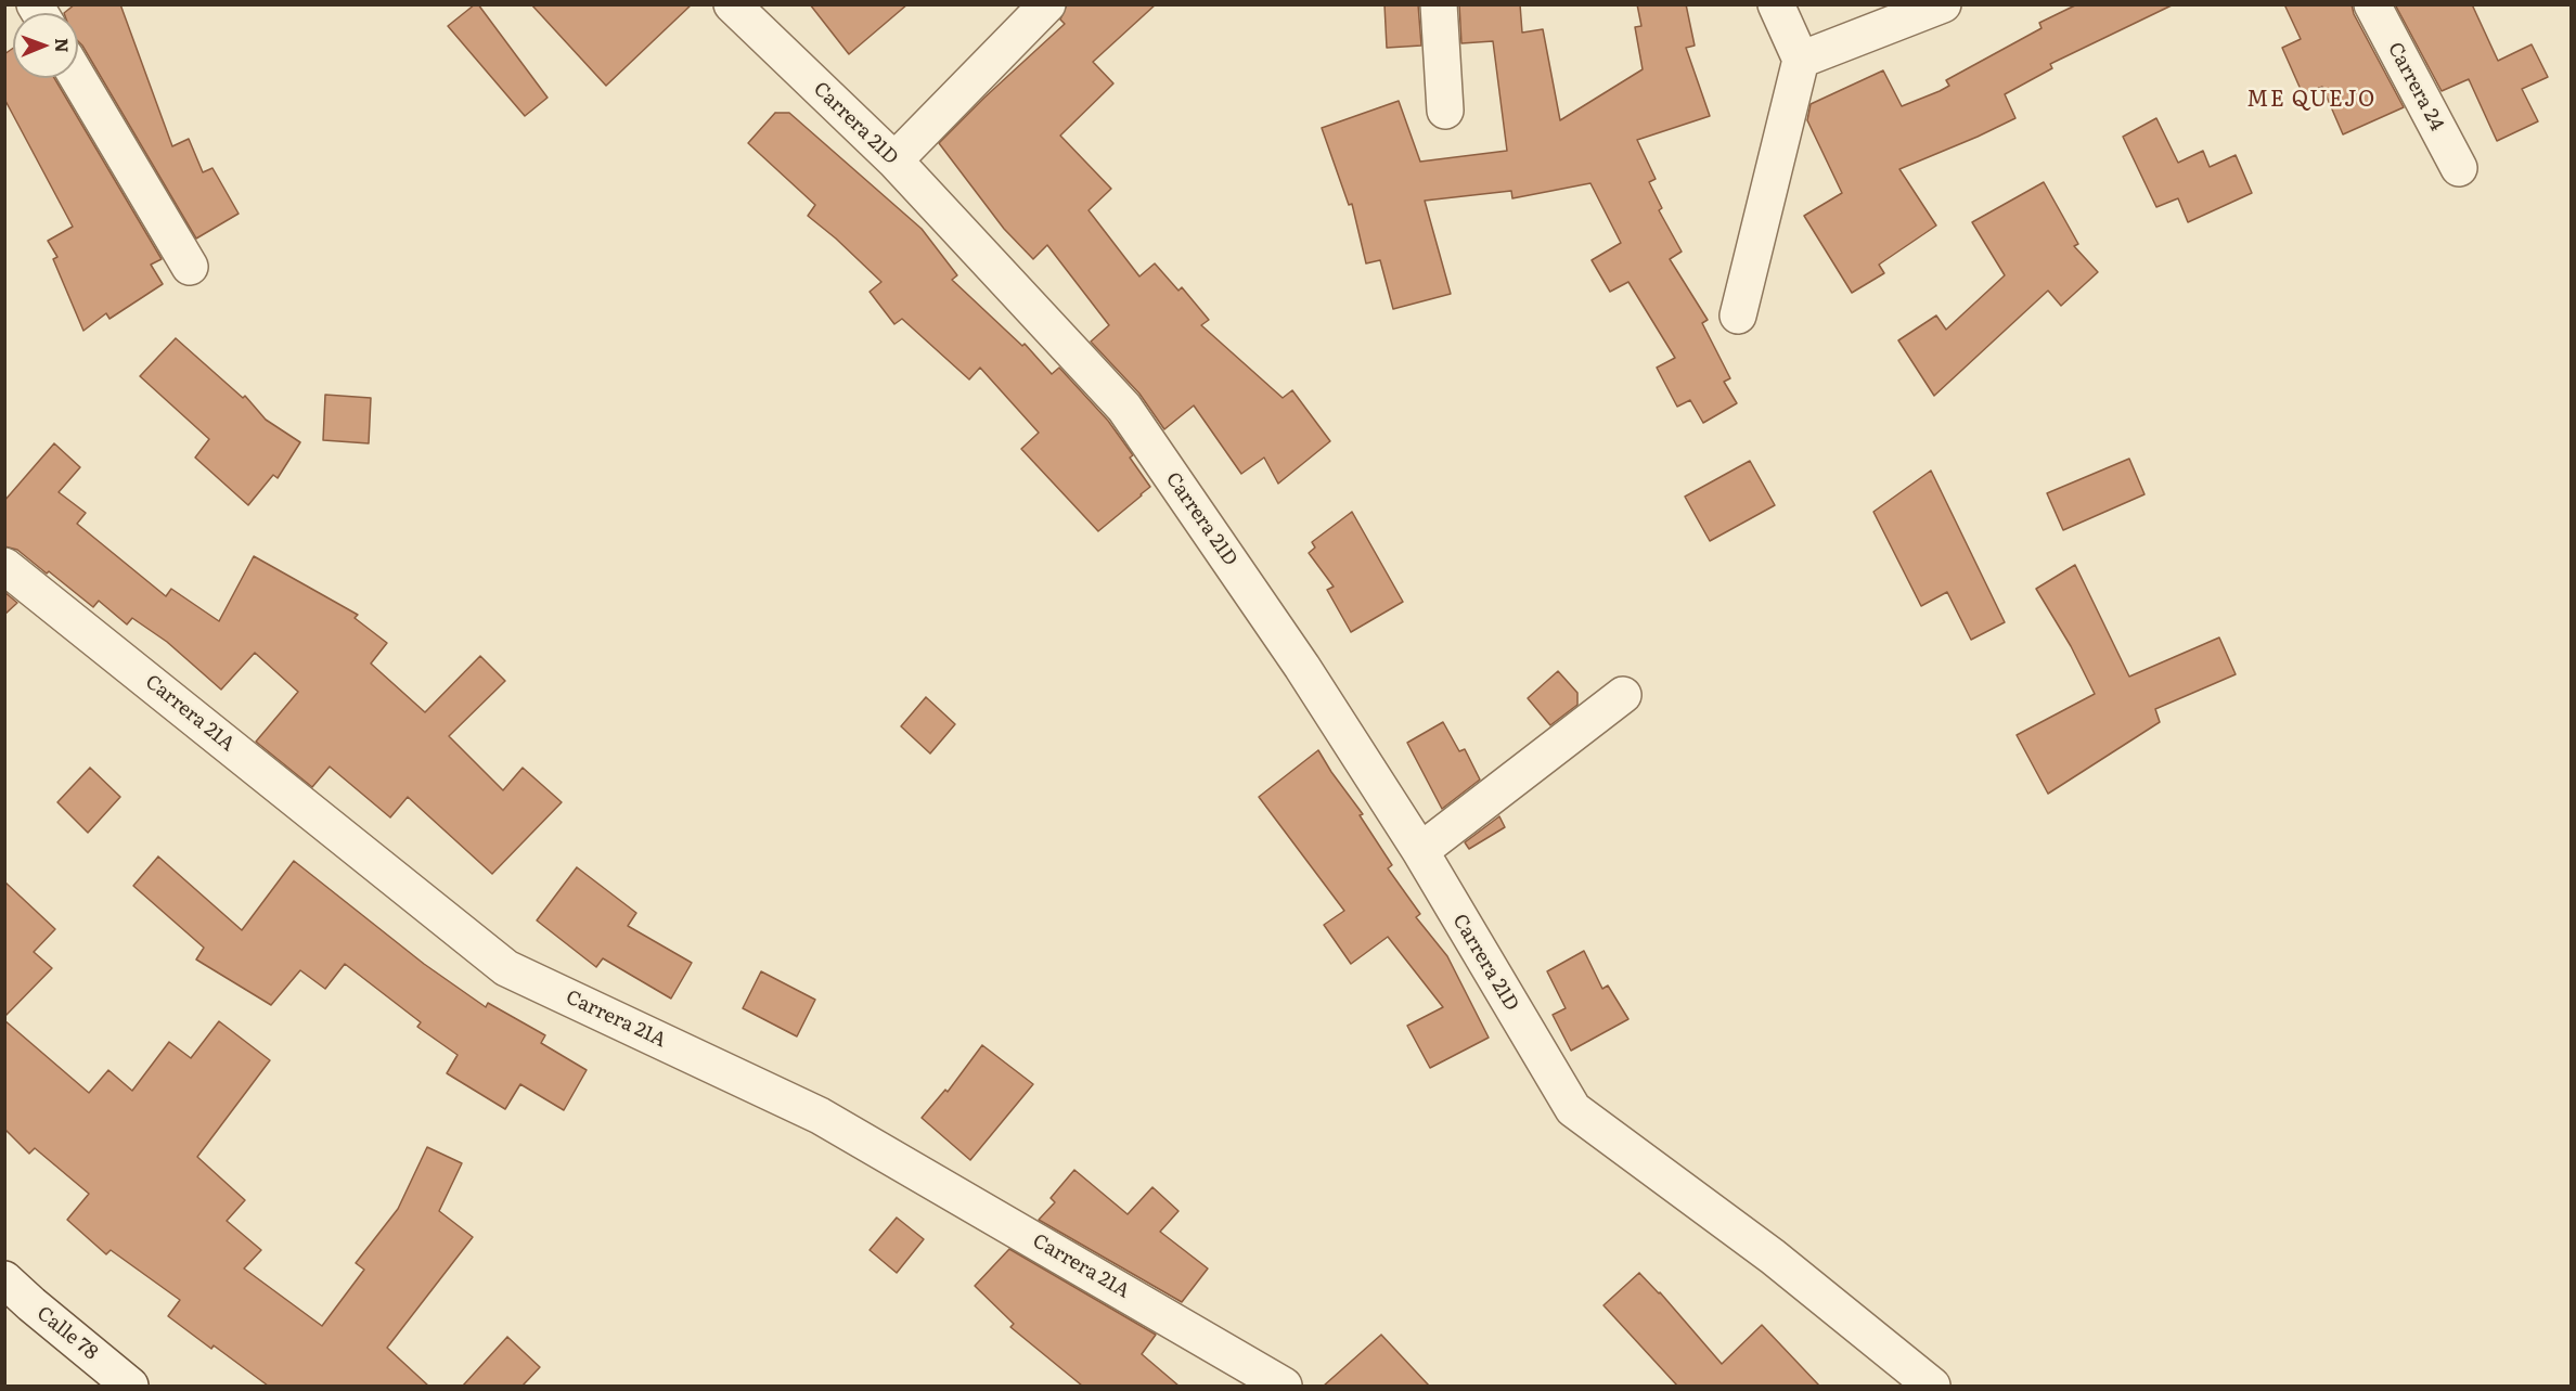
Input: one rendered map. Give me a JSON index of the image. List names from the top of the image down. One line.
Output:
{"streets":{"street":["Carrera 24","Carrera 21D","Carrera 21A","Calle 78"]},"districts":["ME QUEJO"],"north":"right"}
